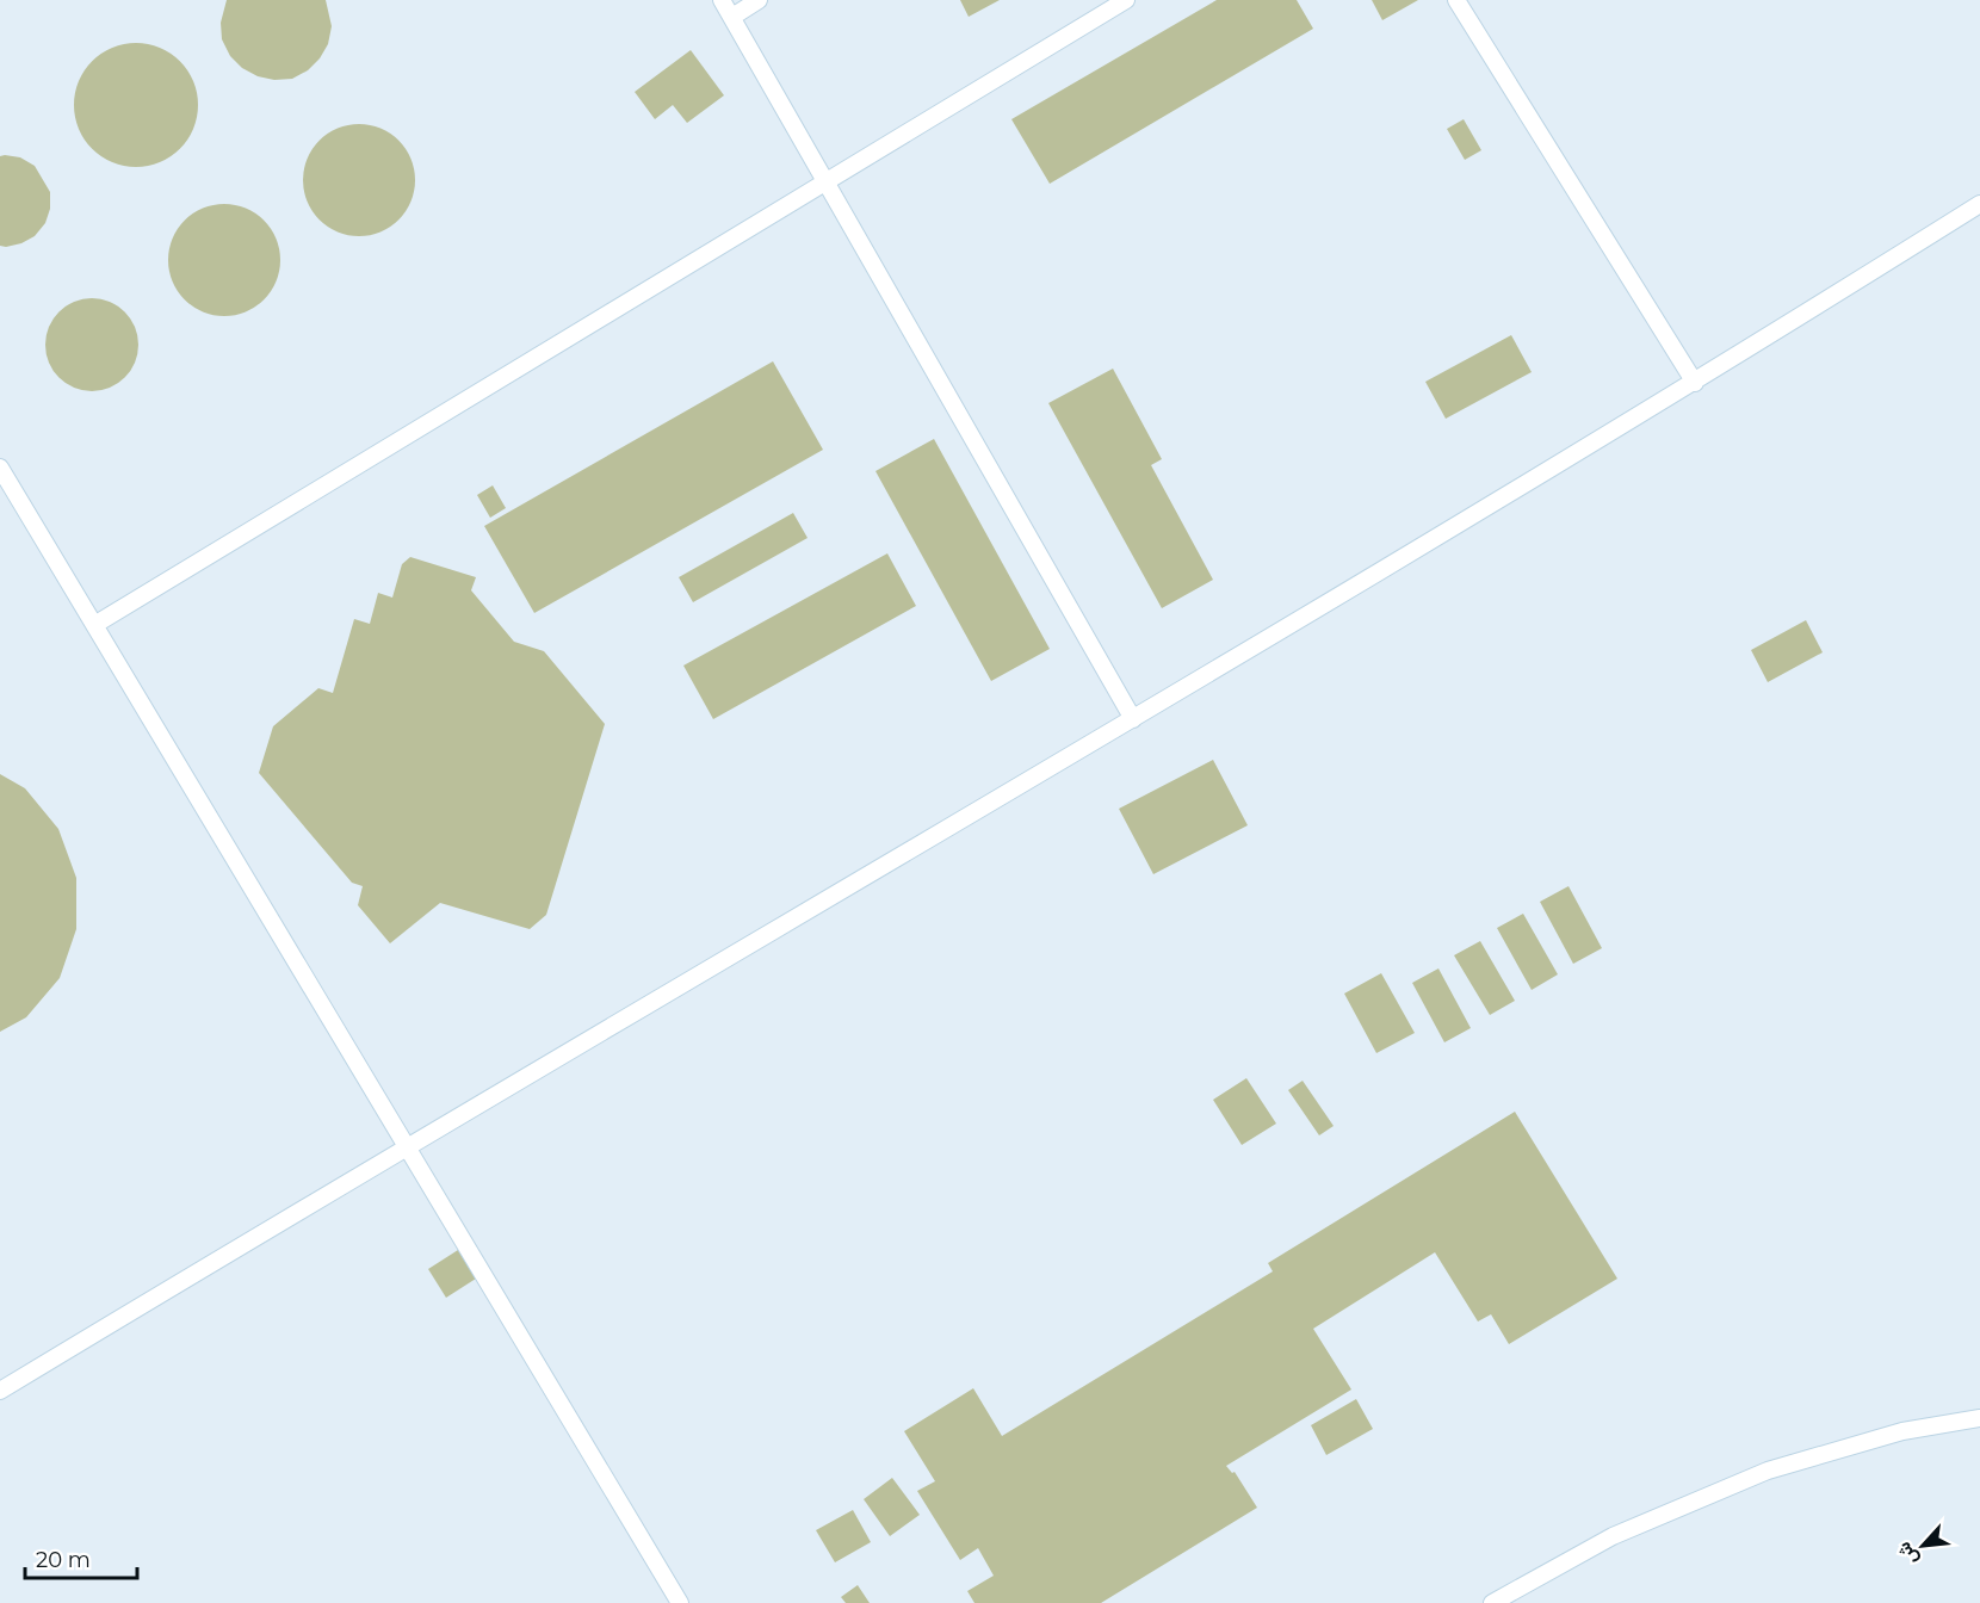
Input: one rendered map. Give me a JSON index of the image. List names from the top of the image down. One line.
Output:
{"scale_bar":"20 m","north":"bottom left"}
